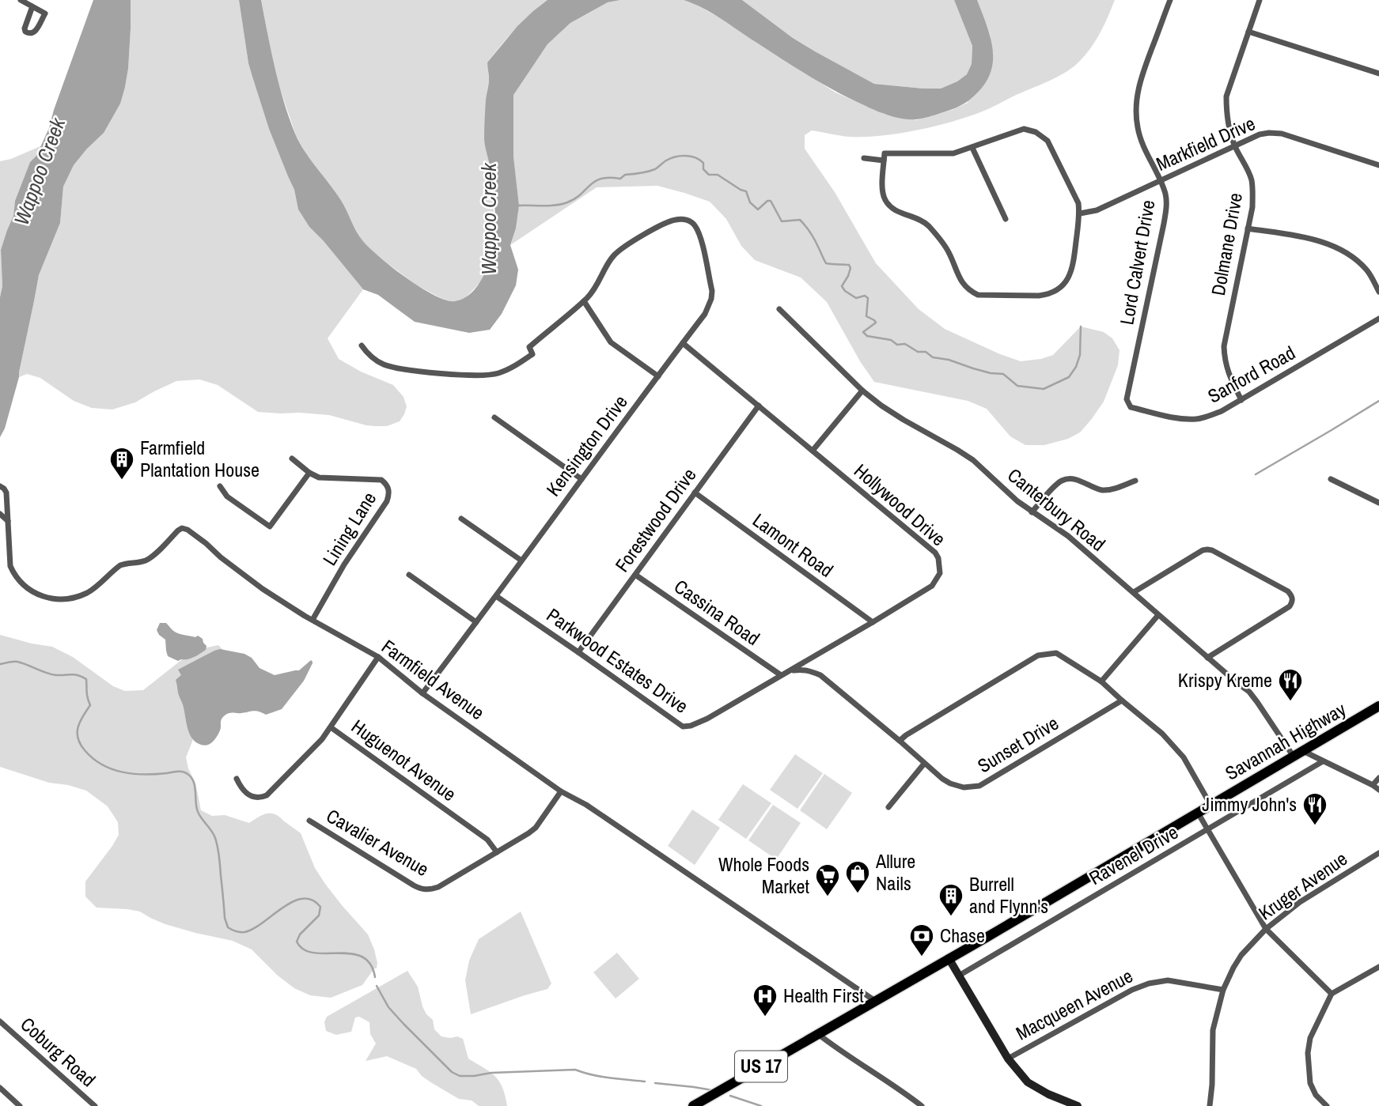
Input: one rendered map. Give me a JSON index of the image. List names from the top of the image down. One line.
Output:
{"streets":{"highway":["Savannah Highway","US 17"],"street":["Markfield Drive","Dolmane Drive","Lord Calvert Drive","Sanford Road","Kensington Drive","Hollywood Drive","Canterbury Road","Forestwood Drive","Lining Lane","Lamont Road","Cassina Road","Parkwood Estates Drive","Farmfield Avenue","Sunset Drive","Huguenot Avenue","Cavalier Avenue","Ravenel Drive","Kruger Avenue","Macqueen Avenue","Coburg Road"]},"crossings":[["Markfield Drive","Dolmane Drive"],["Markfield Drive","Lord Calvert Drive"],["Dolmane Drive","Sanford Road"],["Lord Calvert Drive","Sanford Road"],["Kensington Drive","Hollywood Drive"],["Kensington Drive","Parkwood Estates Drive"],["Kensington Drive","Farmfield Avenue"],["Hollywood Drive","Forestwood Drive"],["Hollywood Drive","Lamont Road"],["Hollywood Drive","Cassina Road"],["Hollywood Drive","Parkwood Estates Drive"],["Hollywood Drive","Sunset Drive"],["Canterbury Road","Savannah Highway"],["Forestwood Drive","Lamont Road"],["Forestwood Drive","Cassina Road"],["Forestwood Drive","Parkwood Estates Drive"],["Lining Lane","Farmfield Avenue"],["Cassina Road","Parkwood Estates Drive"],["Farmfield Avenue","Savannah Highway"],["Farmfield Avenue","Huguenot Avenue"],["Farmfield Avenue","Cavalier Avenue"],["Huguenot Avenue","Cavalier Avenue"],["Kruger Avenue","Macqueen Avenue"]],"water":["Wappoo Creek"],"places":{"building":["Farmfield Plantation House","Burrell and Flynn's"],"restaurant":["Krispy Kreme","Jimmy John's"],"shop":["Allure Nails"],"supermarket":["Whole Foods Market"],"bank":["Chase"],"hospital":["Health First"]}}
